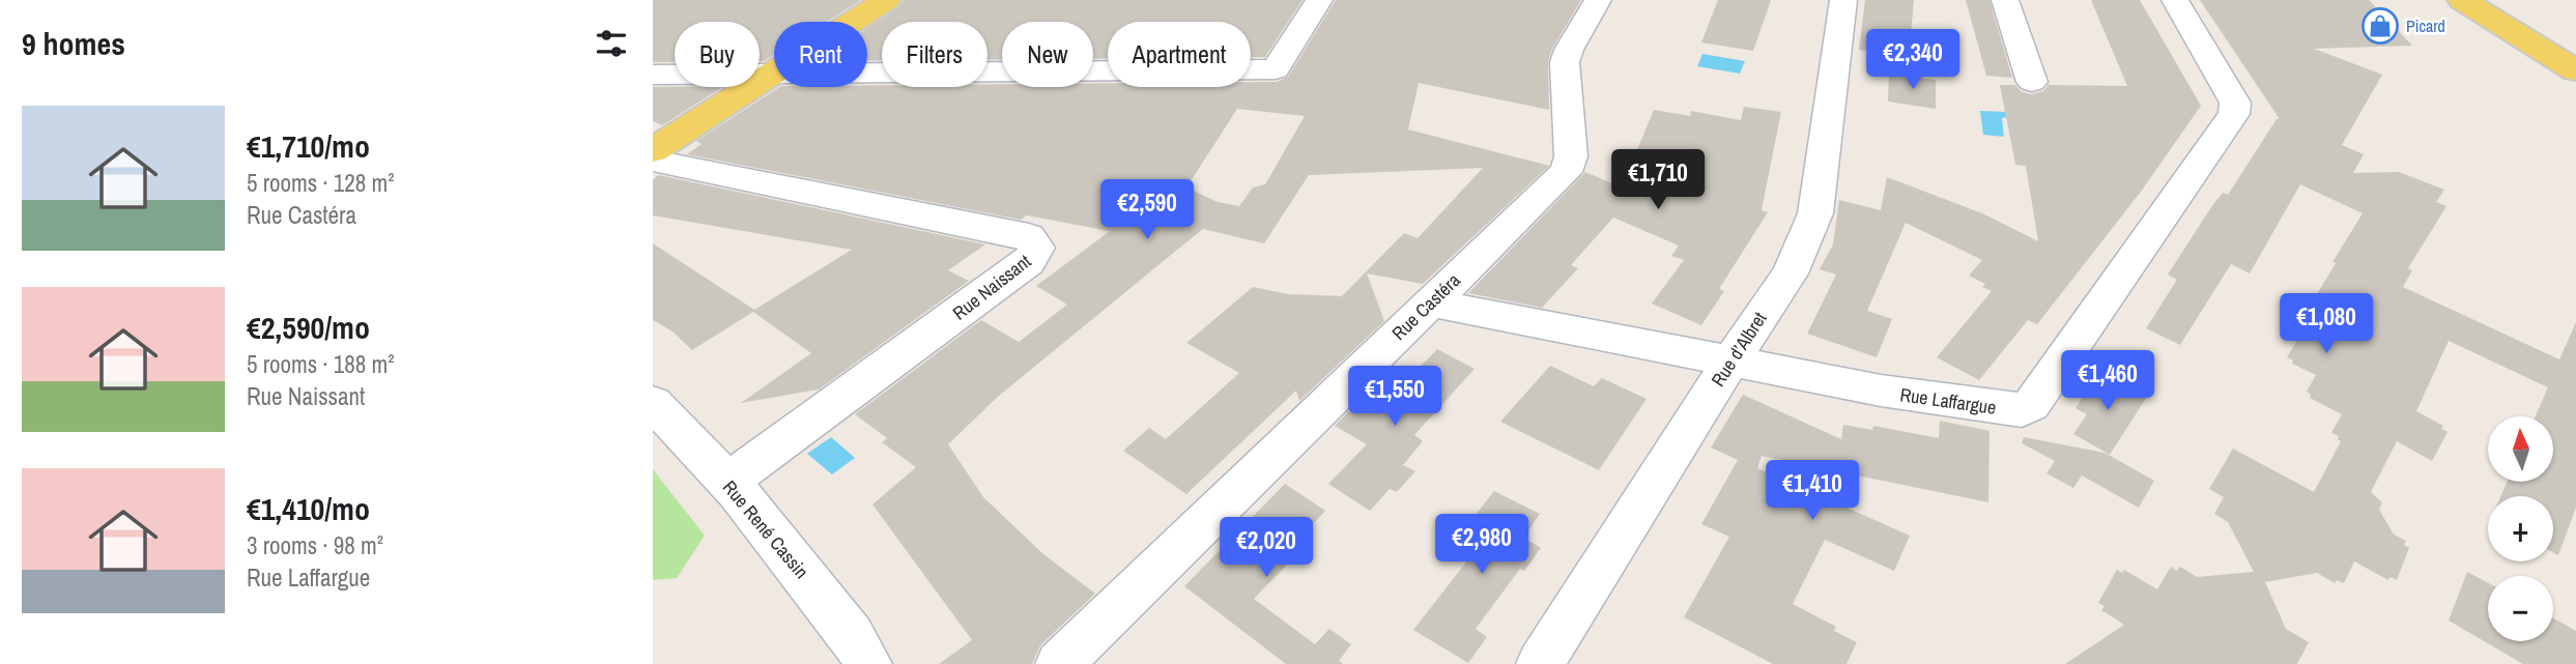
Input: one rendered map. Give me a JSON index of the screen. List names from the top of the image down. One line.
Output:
{"streets":{"street":["Rue Naissant","Rue Castéra","Rue d’Albret","Rue Laffargue","Rue René Cassin"]},"crossings":[["Rue Naissant","Rue René Cassin"],["Rue Castéra","Rue Laffargue"],["Rue d’Albret","Rue Laffargue"]],"places":{"shop":["Picard"]},"north":"top","page":{"heading":"9 homes","chip":["Buy","Rent","Filters","New","Apartment"],"price":["€2,340","€1,710","€2,590","€1,080","€1,460","€1,550","€1,410","€2,980","€2,020"],"list":[{"name":"€1,710/mo","note":"5 rooms · 128 m² · Rue Castéra"},{"name":"€2,590/mo","note":"5 rooms · 188 m² · Rue Naissant"},{"name":"€1,410/mo","note":"3 rooms · 98 m² · Rue Laffargue"}],"map_buttons":["+","−"]}}
